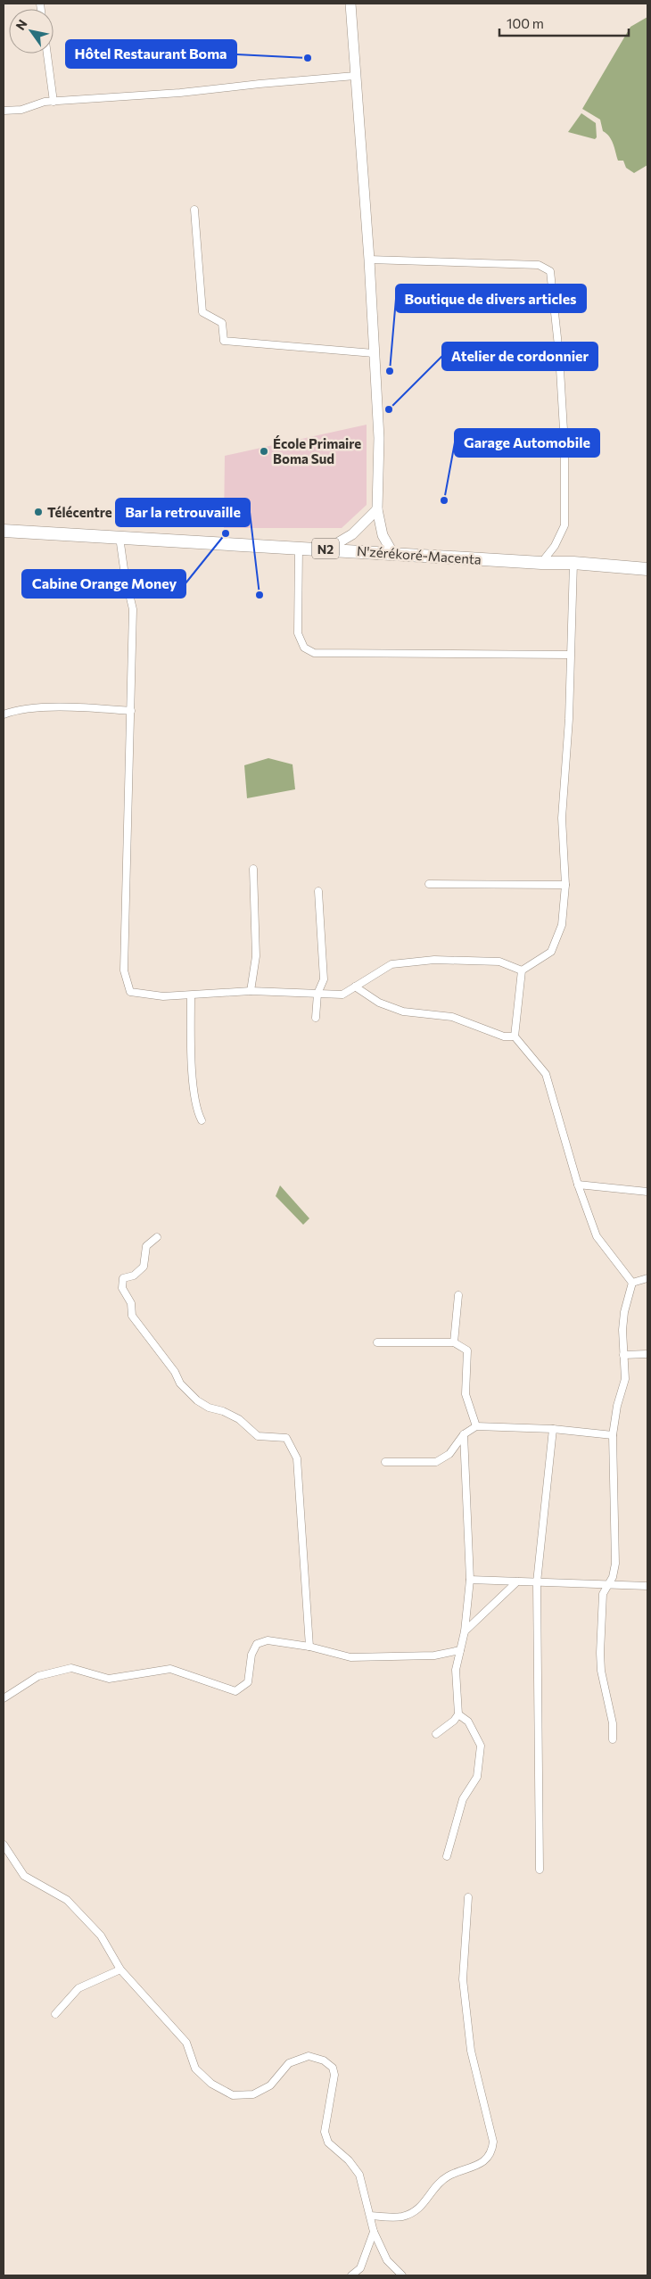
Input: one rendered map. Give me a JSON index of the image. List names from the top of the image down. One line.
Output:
{"streets":{"highway":["N2","N'zérékoré-Macenta"]},"places":["Hôtel Restaurant Boma","Boutique de divers articles","Atelier de cordonnier","École Primaire Boma Sud","Garage Automobile","Télécentre","Cabine Orange Money","Bar la retrouvaille"],"scale_bar":"100 m","north":"top left"}
